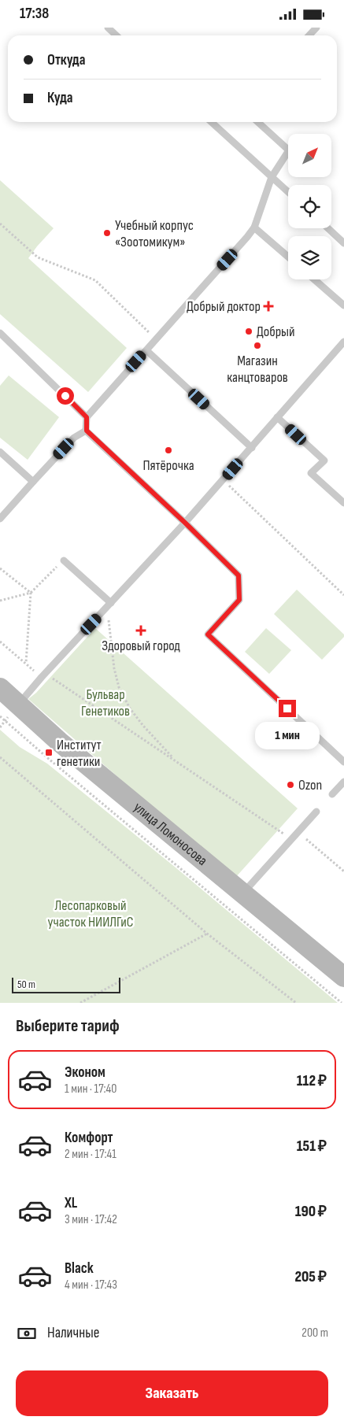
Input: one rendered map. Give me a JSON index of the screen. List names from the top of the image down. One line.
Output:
{"streets":{"main road":["улица Ломоносова"]},"parks":["Бульвар Генетиков","Лесопарковый участок НИИЛГиС"],"places":{"other":["Учебный корпус «Зоотомикум»","Добрый","Магазин канцтоваров","Пятёрочка","Ozon"],"health":["Добрый доктор","Здоровый город"],"transit":["Институт генетики"]},"scale_bar":"50 m","north":"top right","page":{"status":"17:38","banner":["Откуда","Куда"],"bubble":"1 мин","scale":"50 m","heading":"Выберите тариф","list":[{"name":"Эконом","note":"1 мин · 17:40","value":"112 ₽"},{"name":"Комфорт","note":"2 мин · 17:41","value":"151 ₽"},{"name":"XL","note":"3 мин · 17:42","value":"190 ₽"},{"name":"Black","note":"4 мин · 17:43","value":"205 ₽"}],"pay":["Наличные","200 m"],"buttons":"Заказать"}}
